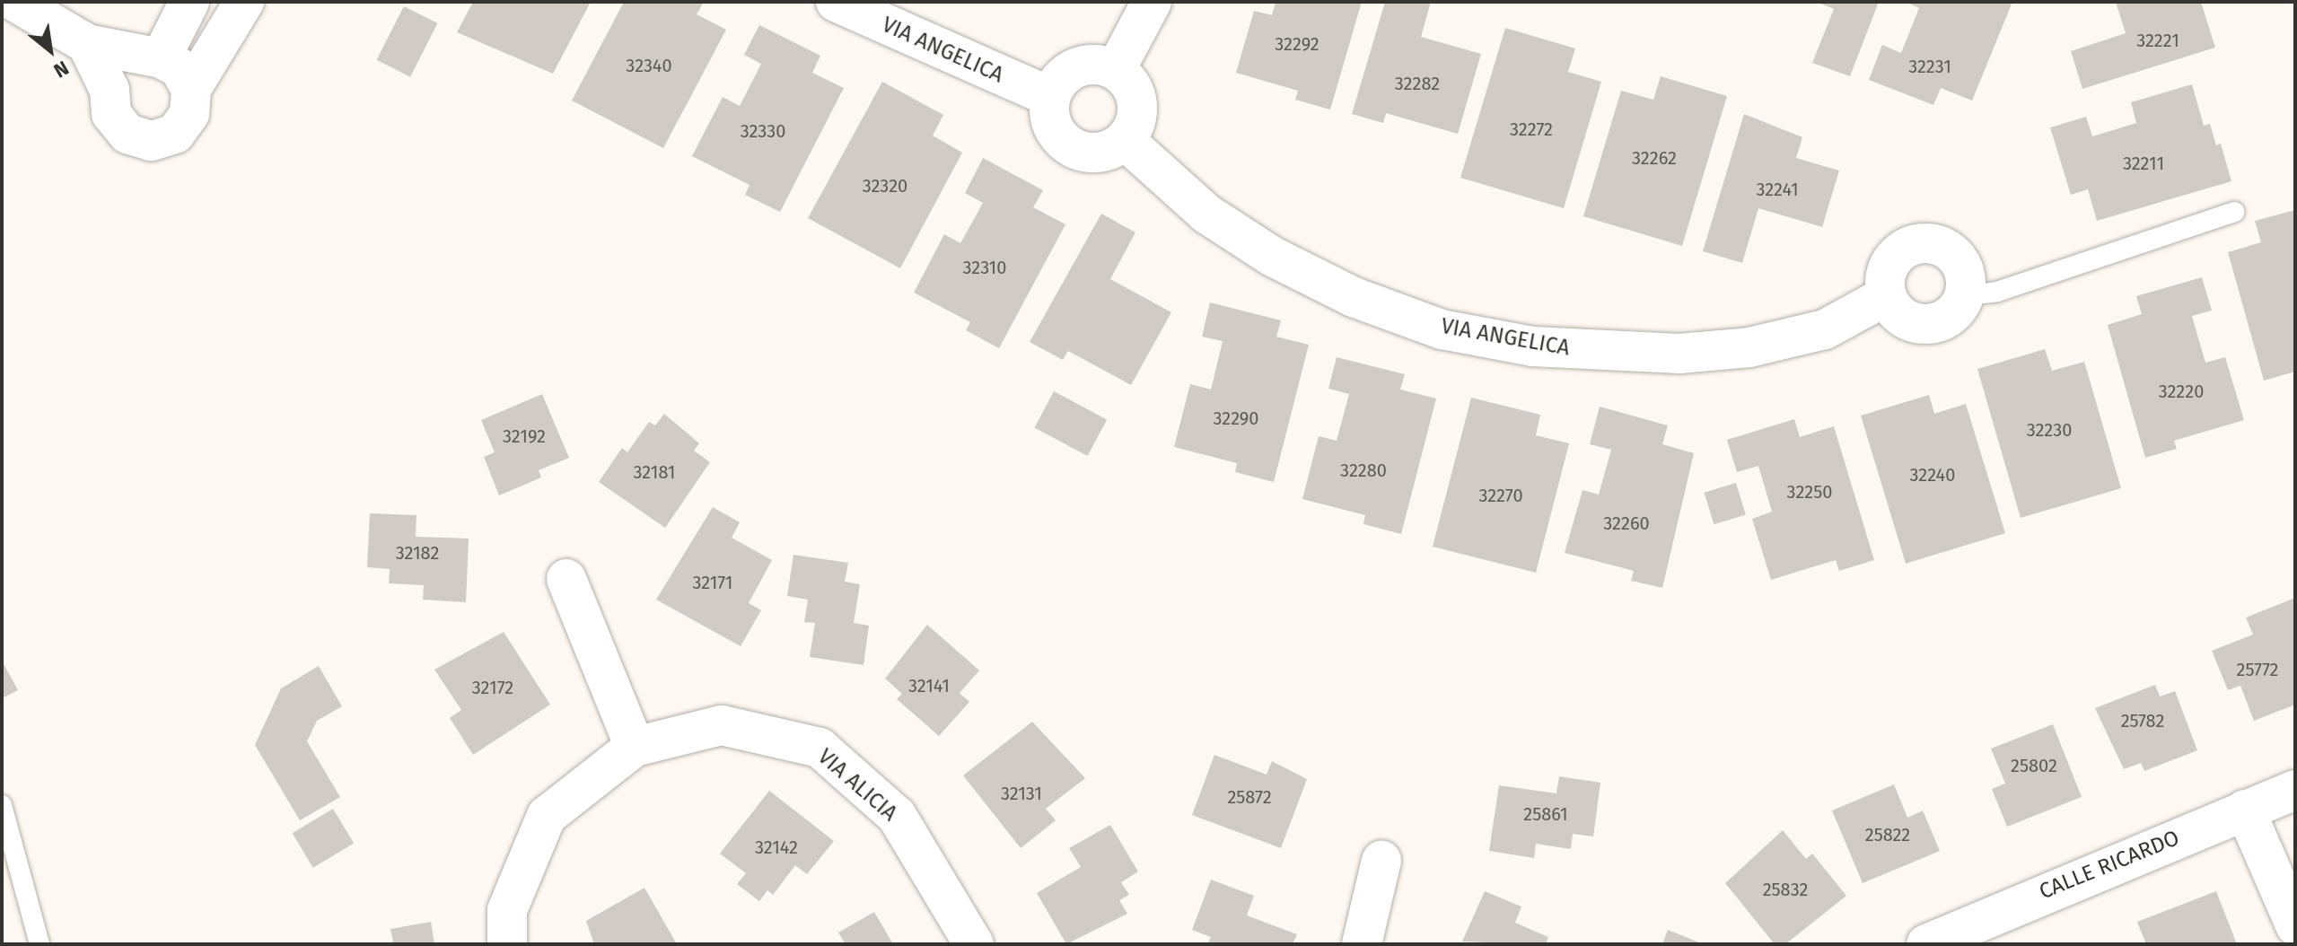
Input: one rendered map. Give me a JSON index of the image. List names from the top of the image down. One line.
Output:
{"streets":{"street":["VIA ANGELICA","VIA ALICIA","CALLE RICARDO"]},"house_numbers":["32221","32292","32340","32231","32282","32272","32330","32262","32211","32320","32241","32310","32220","32290","32230","32192","32280","32181","32240","32250","32270","32260","32182","32171","25772","32141","32172","25782","25802","32131","25872","25861","25822","32142","25832"],"north":"bottom right"}
